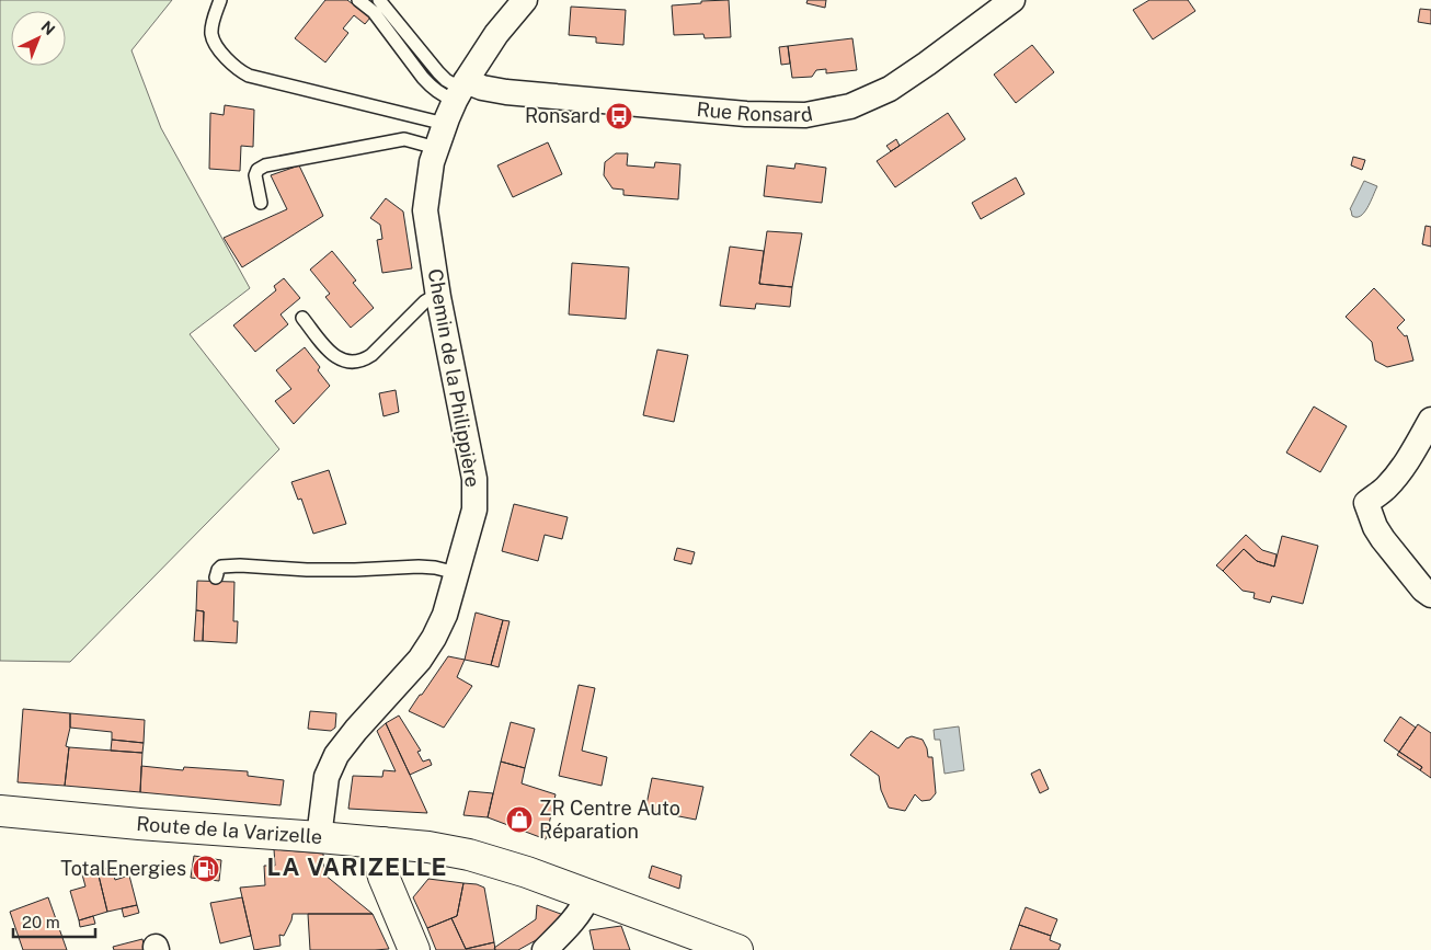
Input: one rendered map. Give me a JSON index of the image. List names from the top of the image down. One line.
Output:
{"streets":{"main road":["Route de la Varizelle"],"street":["Rue Ronsard","Chemin de la Philippière"]},"crossings":[["Rue Ronsard","Chemin de la Philippière"],["Chemin de la Philippière","Route de la Varizelle"]],"districts":["LA VARIZELLE"],"places":{"bus stop":["Ronsard"],"shop":["ZR Centre Auto Réparation"],"fuel station":["TotalEnergies"]},"scale_bar":"20 m","north":"top right"}
